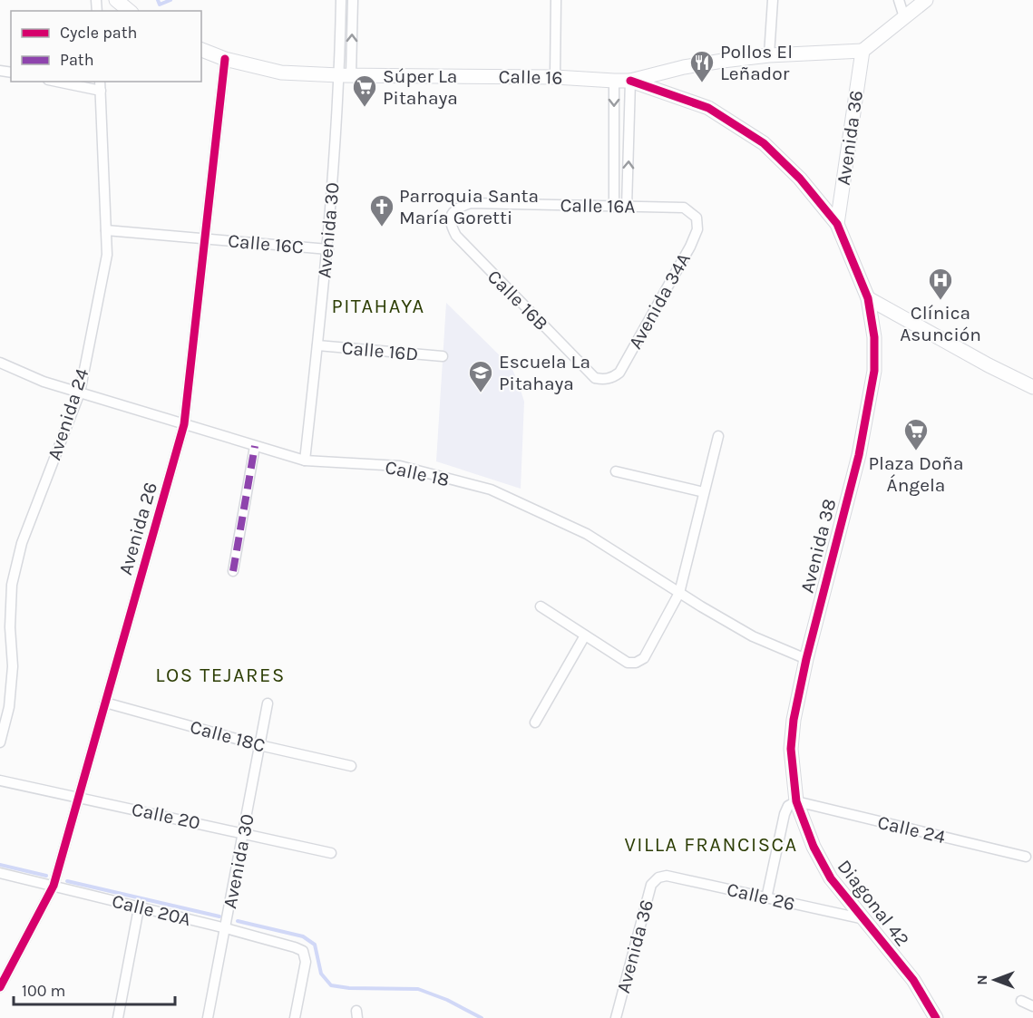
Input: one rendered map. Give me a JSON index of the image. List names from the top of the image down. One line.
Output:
{"streets":{"street":["Calle 16","Avenida 36","Calle 16A","Avenida 30","Calle 16C","Calle 16B","Avenida 34A","Calle 16D","Avenida 24","Calle 18","Avenida 26","Avenida 38","Calle 18C","Calle 20","Calle 24","Calle 26","Diagonal 42","Calle 20A"]},"crossings":[["Calle 16","Avenida 36"],["Calle 16","Avenida 30"],["Calle 16","Avenida 26"],["Avenida 36","Avenida 38"],["Avenida 36","Calle 26"],["Calle 16A","Calle 16B"],["Calle 16A","Avenida 34A"],["Avenida 30","Calle 16C"],["Avenida 30","Calle 16D"],["Avenida 30","Calle 18"],["Avenida 30","Calle 18C"],["Avenida 30","Calle 20"],["Avenida 30","Calle 20A"],["Calle 16C","Avenida 24"],["Calle 16C","Avenida 26"],["Calle 16B","Avenida 34A"],["Avenida 24","Calle 18"],["Calle 18","Avenida 26"],["Calle 18","Avenida 38"],["Avenida 26","Calle 18C"],["Avenida 26","Calle 20"],["Avenida 26","Calle 20A"],["Avenida 38","Calle 24"],["Avenida 38","Diagonal 42"],["Calle 24","Diagonal 42"],["Calle 26","Diagonal 42"]],"districts":["PITAHAYA","LOS TEJARES","VILLA FRANCISCA"],"places":{"restaurant":["Pollos El Leñador"],"supermarket":["Súper La Pitahaya","Plaza Doña Ángela"],"church":["Parroquia Santa María Goretti"],"hospital":["Clínica Asunción"],"school or university":["Escuela La Pitahaya"]},"legend":["Cycle path","Path"],"scale_bar":"100 m","north":"left"}
